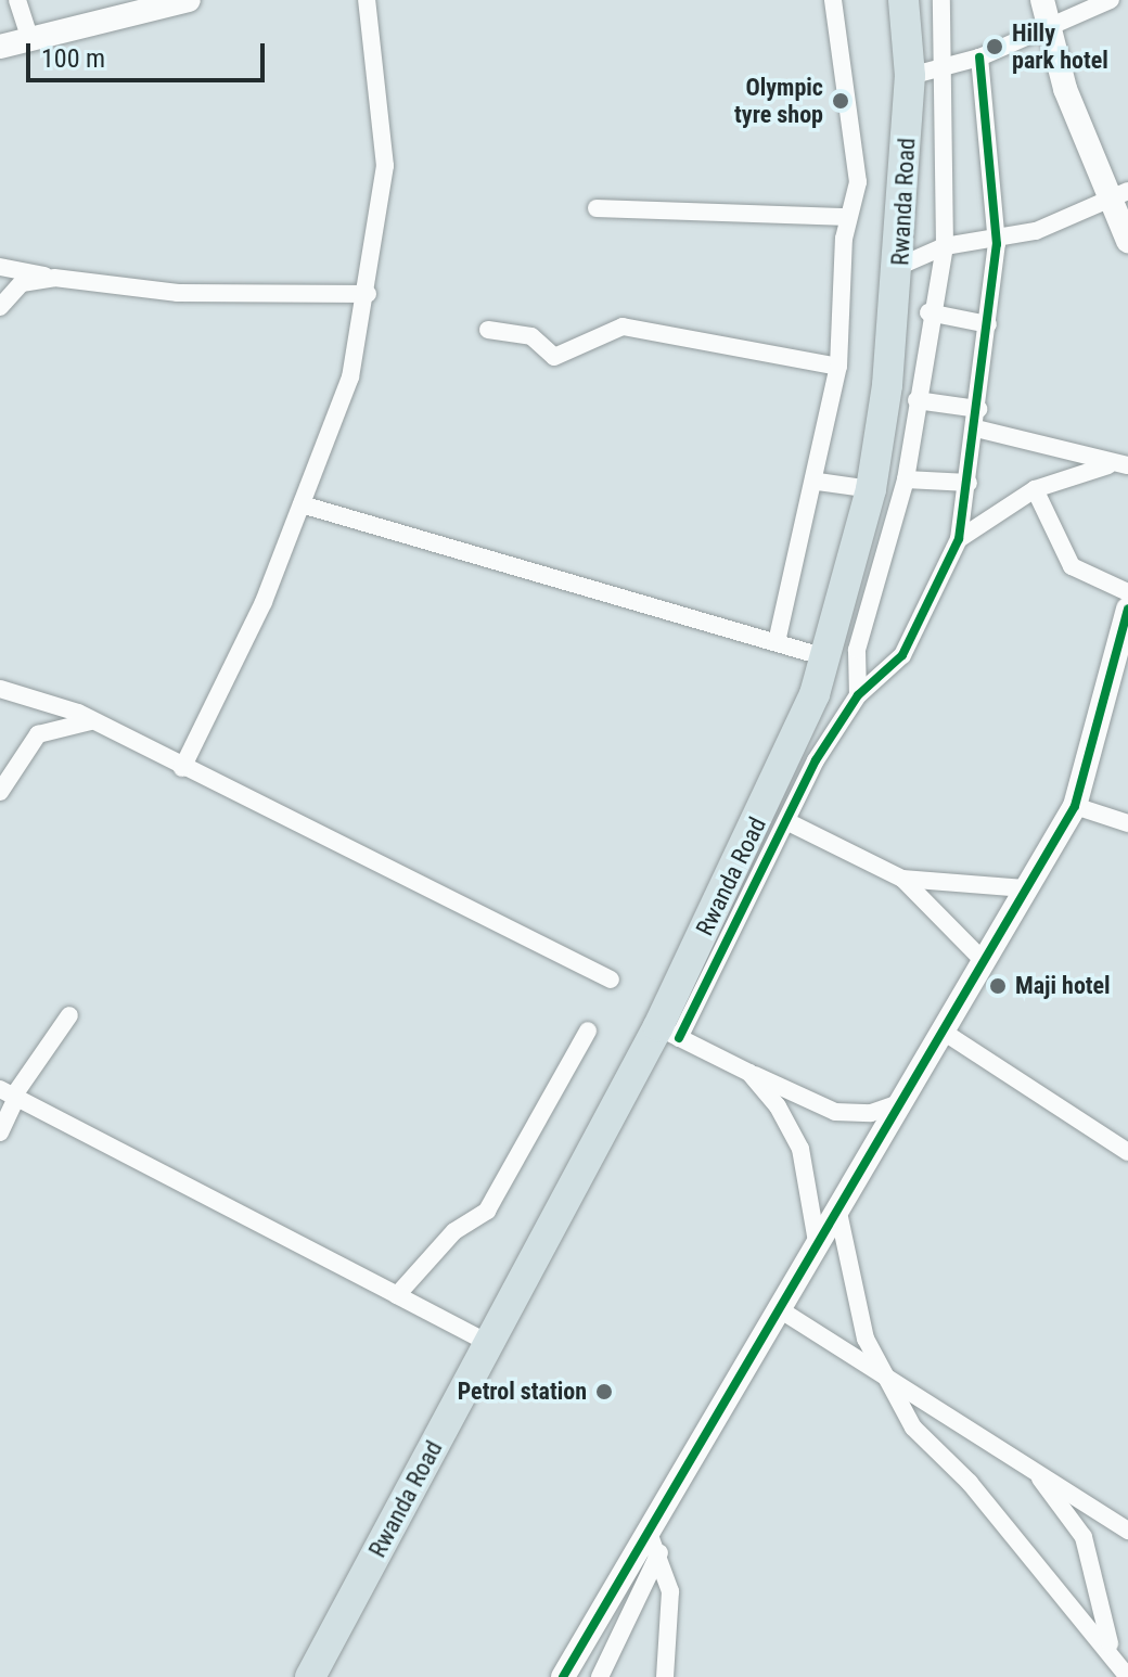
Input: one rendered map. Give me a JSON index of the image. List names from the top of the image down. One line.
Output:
{"streets":{"highway":["Rwanda Road"]},"places":["Hilly park hotel","Olympic tyre shop","Maji hotel","Petrol station"],"scale_bar":"100 m"}
